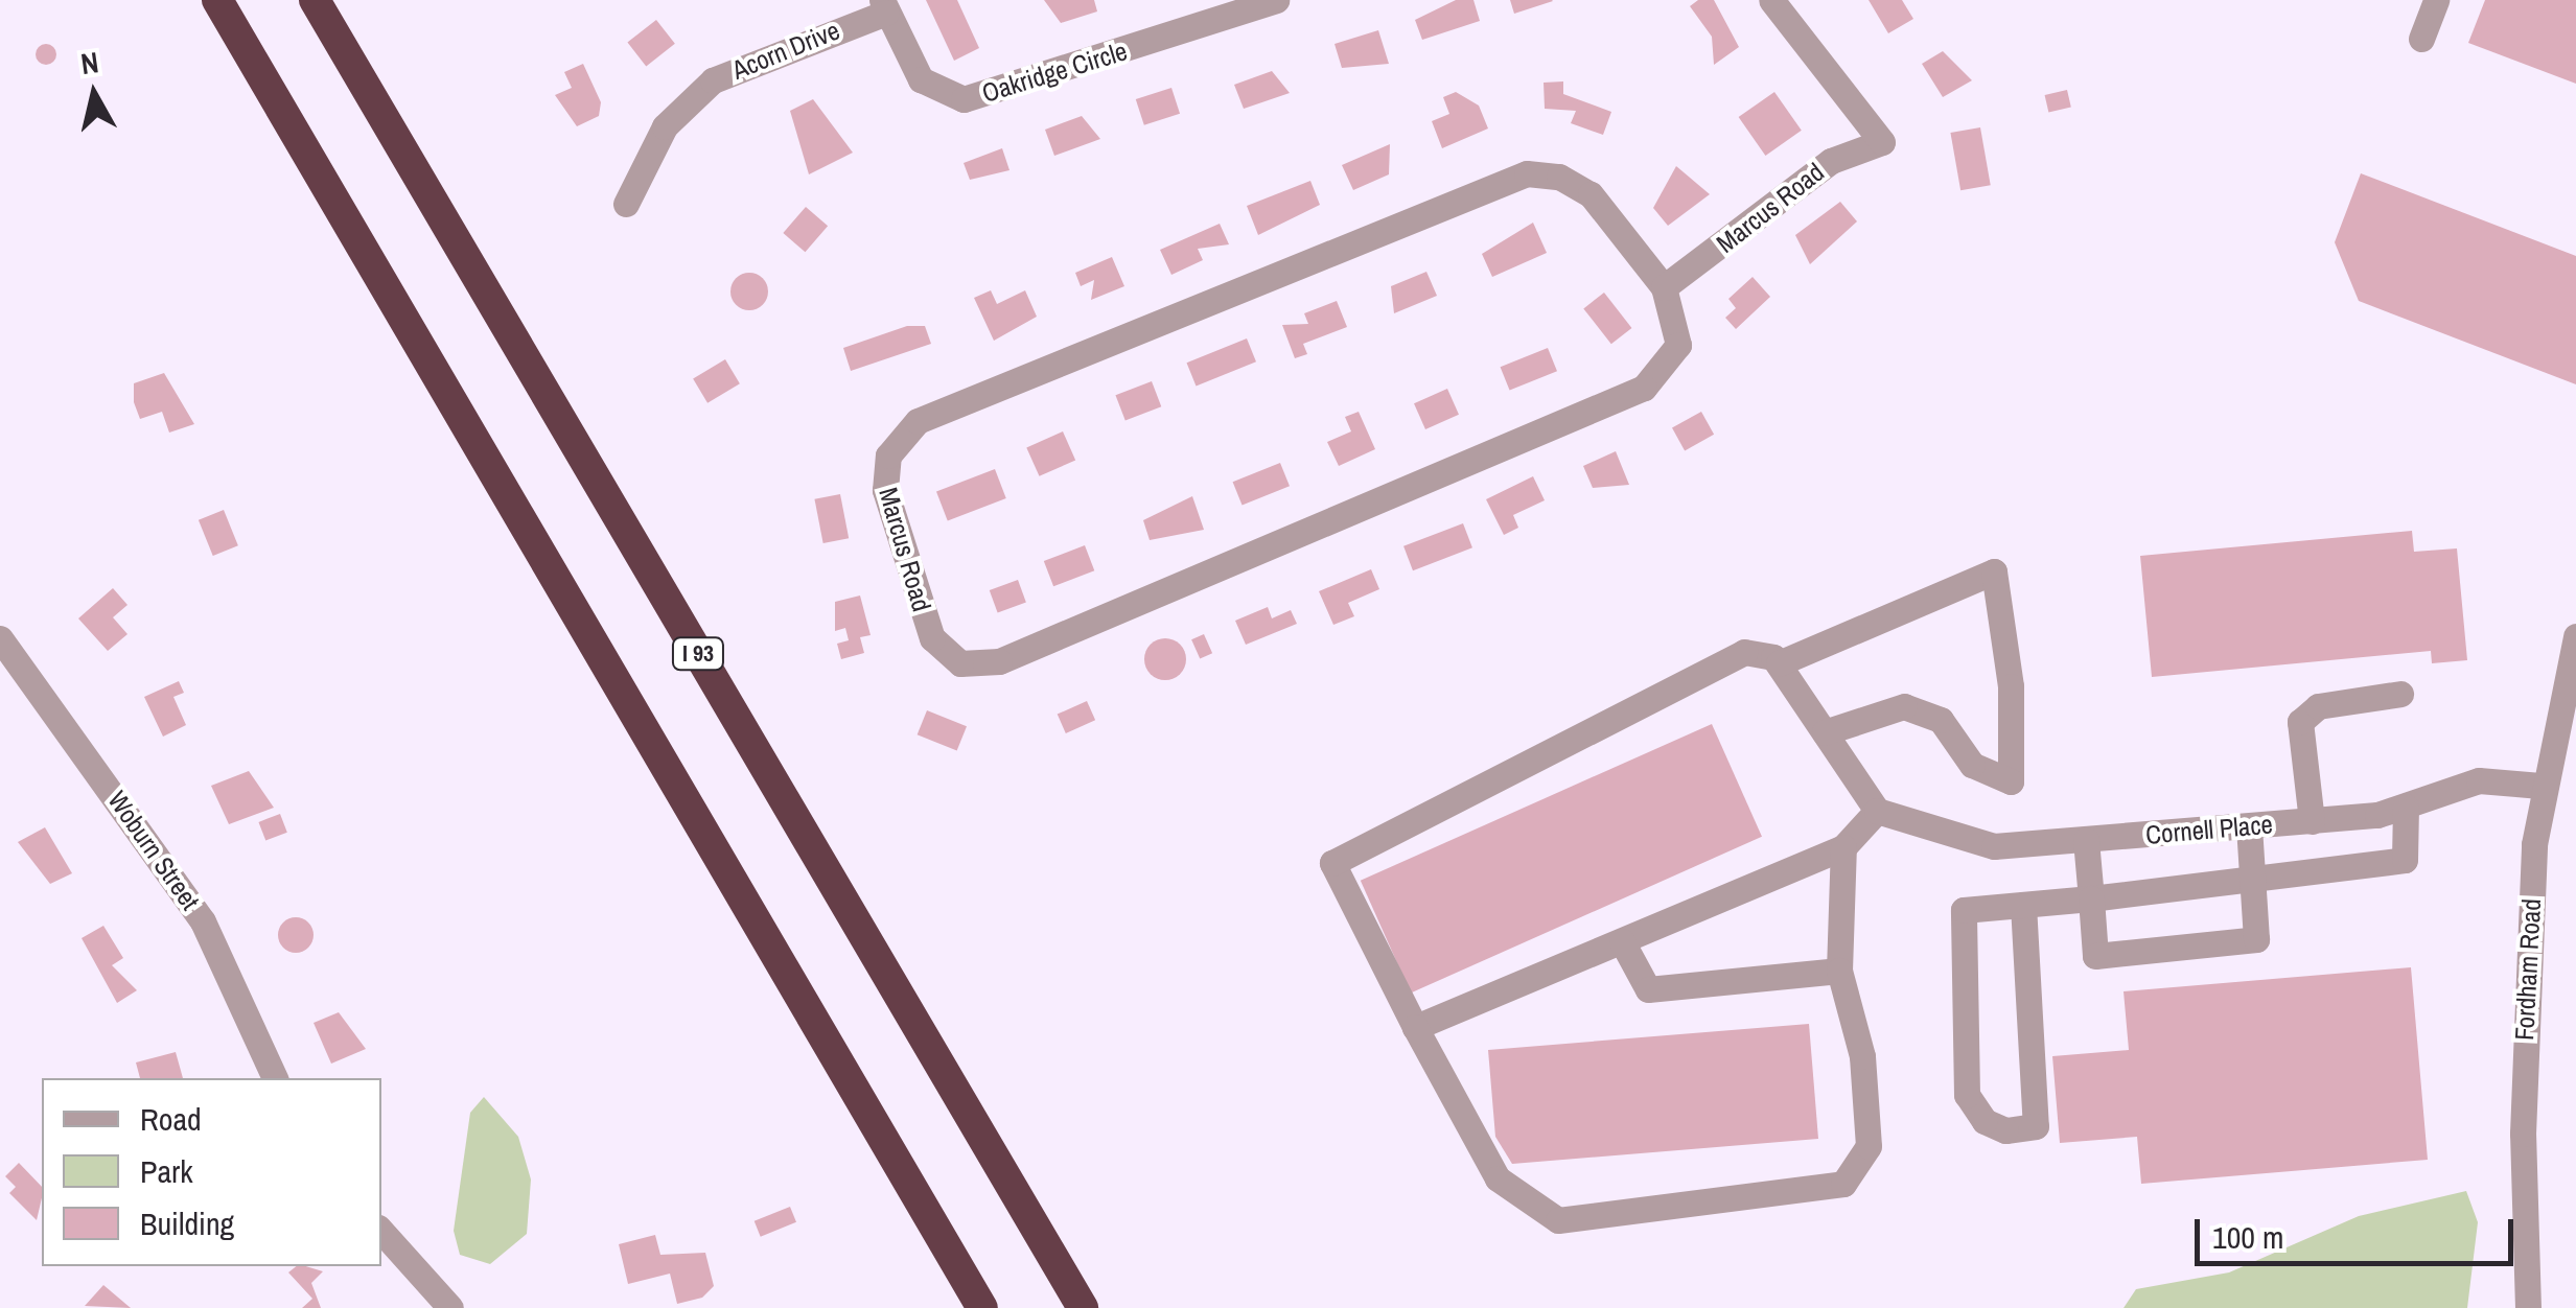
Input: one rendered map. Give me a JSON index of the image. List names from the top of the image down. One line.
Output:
{"streets":{"highway":["I 93"],"street":["Acorn Drive","Oakridge Circle","Marcus Road","Cornell Place","Woburn Street","Fordham Road"]},"crossings":[["Acorn Drive","Oakridge Circle"],["Cornell Place","Fordham Road"]],"legend":["Road","Park","Building"],"scale_bar":"100 m","north":"top"}
